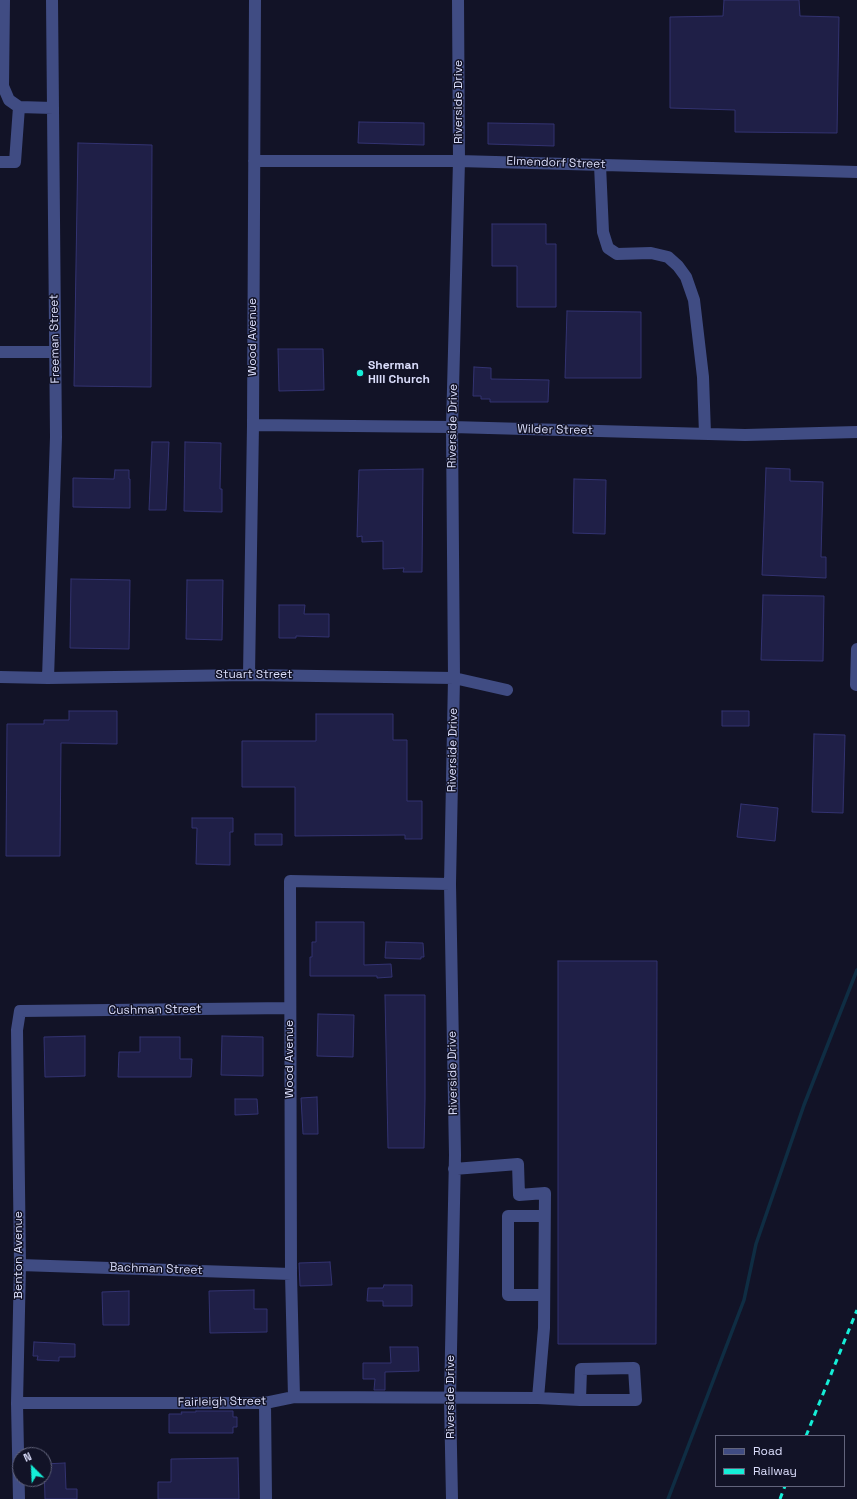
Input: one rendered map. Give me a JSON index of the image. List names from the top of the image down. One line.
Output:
{"streets":{"street":["Riverside Drive","Elmendorf Street","Wood Avenue","Freeman Street","Wilder Street","Stuart Street","Cushman Street","Benton Avenue","Bachman Street","Fairleigh Street"]},"crossings":[["Riverside Drive","Elmendorf Street"],["Riverside Drive","Wood Avenue"],["Riverside Drive","Wilder Street"],["Riverside Drive","Stuart Street"],["Riverside Drive","Fairleigh Street"],["Elmendorf Street","Wood Avenue"],["Wood Avenue","Wilder Street"],["Wood Avenue","Stuart Street"],["Wood Avenue","Cushman Street"],["Wood Avenue","Bachman Street"],["Wood Avenue","Fairleigh Street"],["Freeman Street","Stuart Street"],["Cushman Street","Benton Avenue"],["Benton Avenue","Bachman Street"],["Benton Avenue","Fairleigh Street"]],"places":["Sherman Hill Church"],"legend":["Road","Railway"],"north":"top left"}
